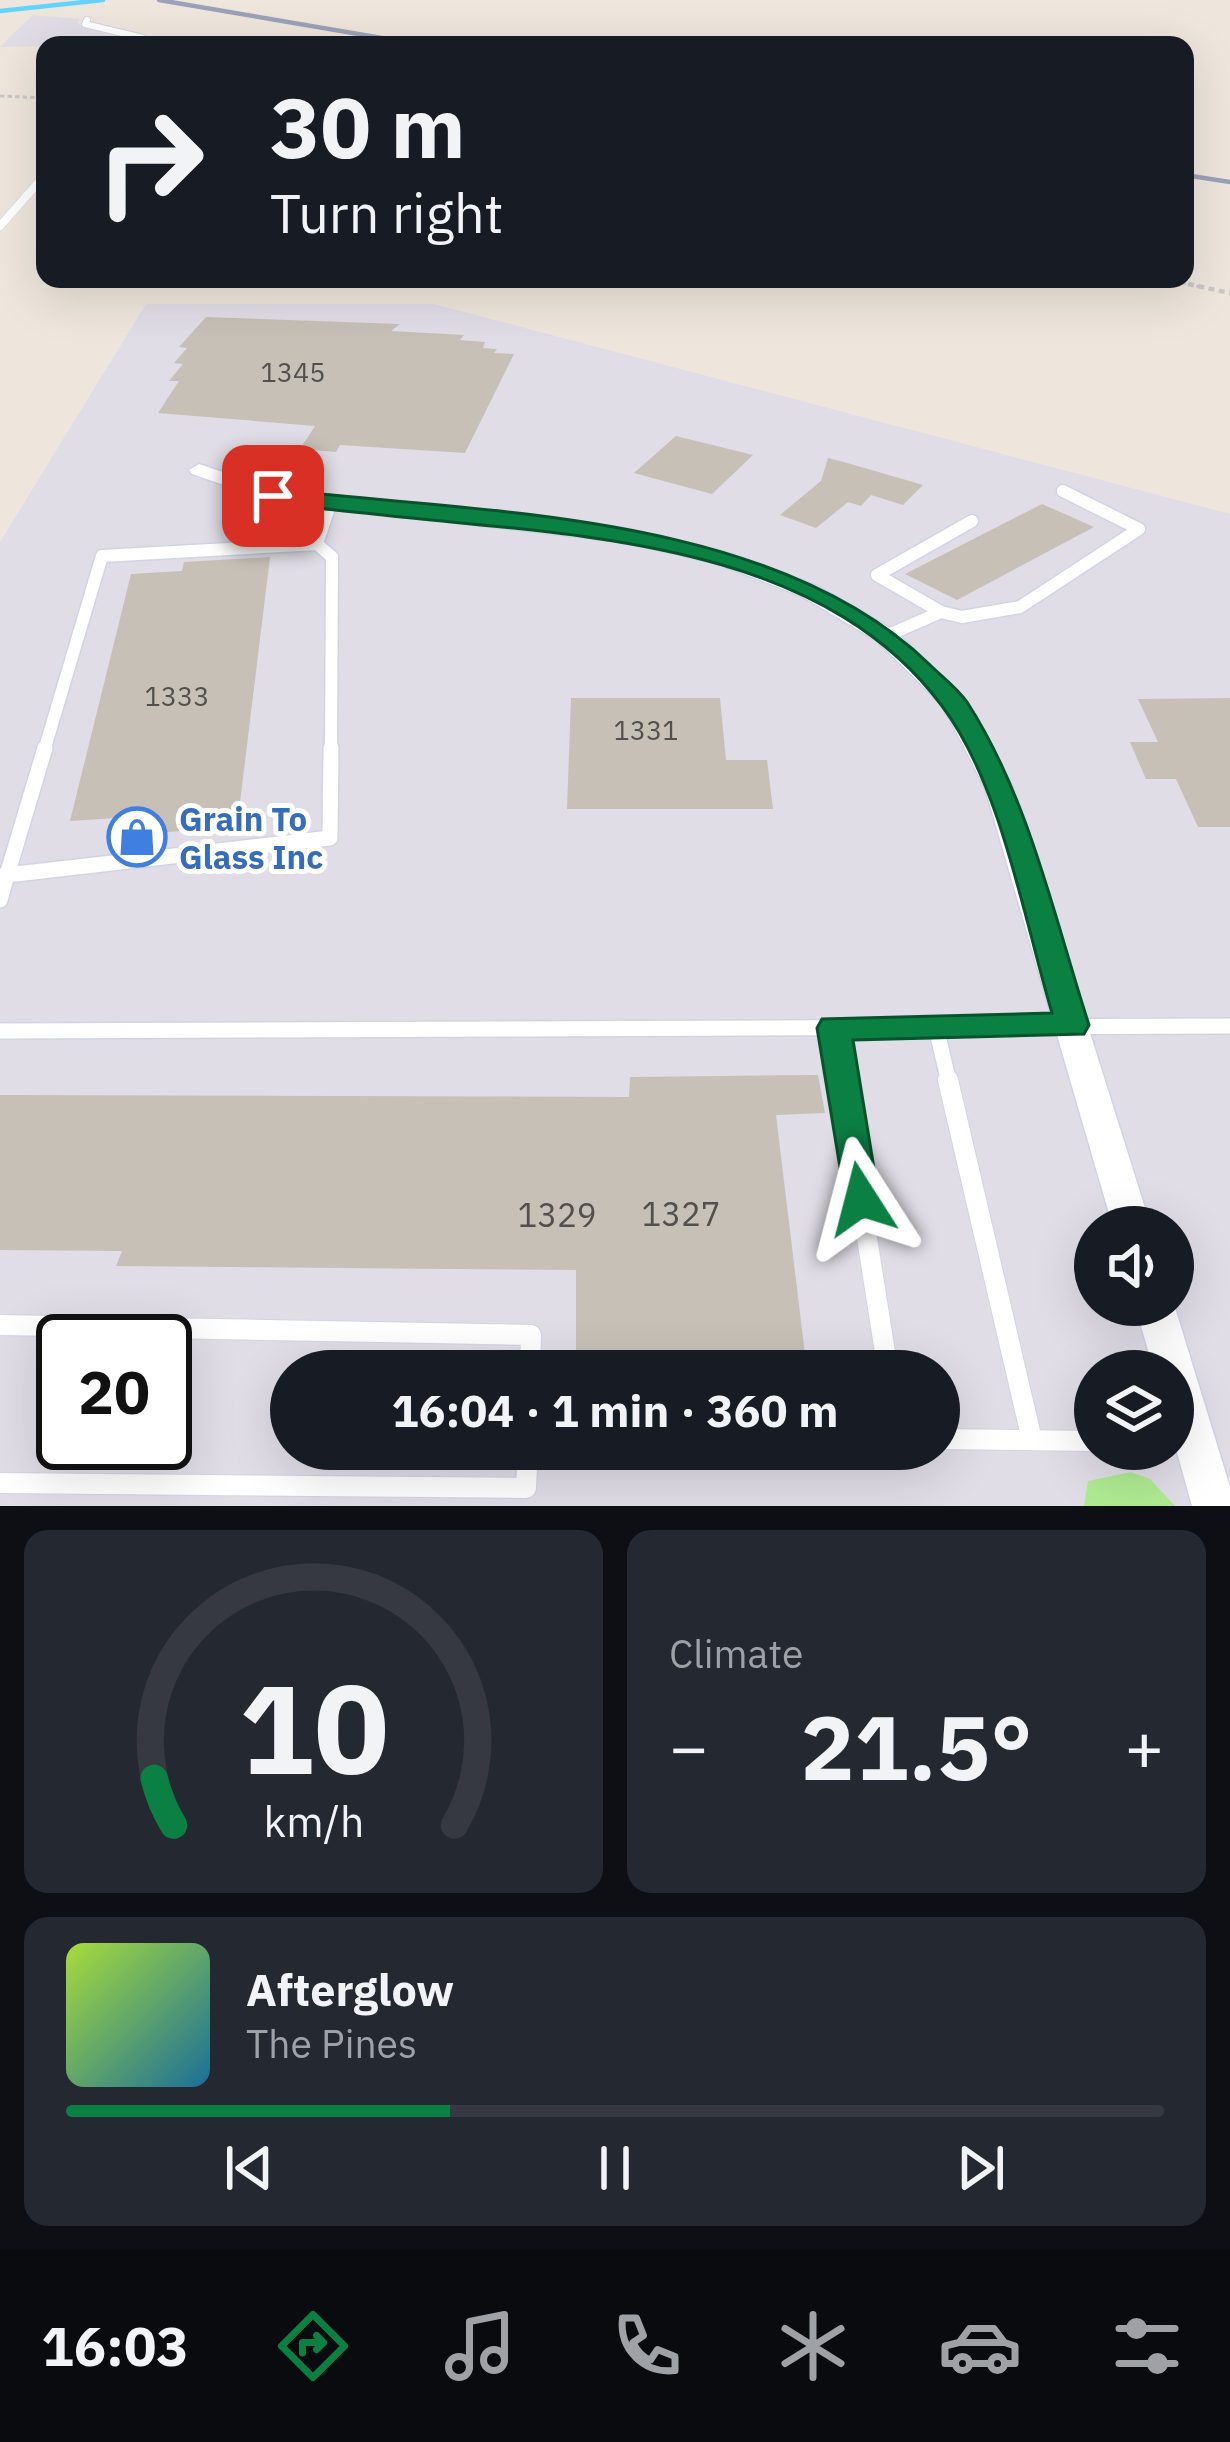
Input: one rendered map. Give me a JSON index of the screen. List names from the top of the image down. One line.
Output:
{"places":{"shop":["Grain To Glass Inc"]},"house_numbers":["1345","1333","1331","1327","1329"],"page":{"turn":["30 m","Turn right"],"limit":"20","trip":"16:04 · 1 min · 360 m","tile":"Climate","heat":["−","21.5°","+"],"song":["Afterglow","The Pines"],"tabs":"16:03","gauge":["10","km/h"]}}
